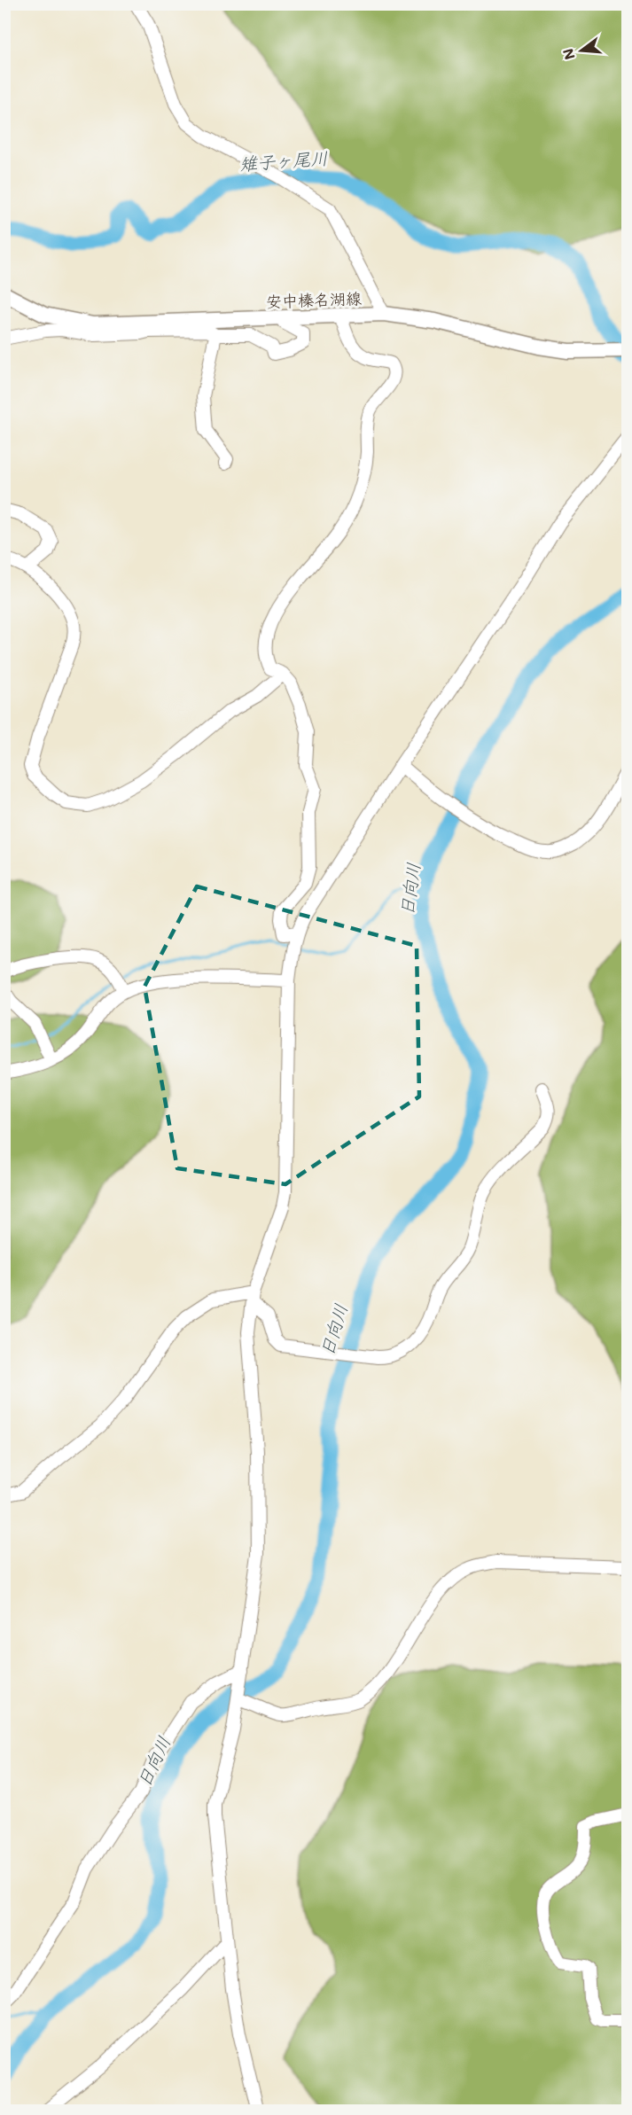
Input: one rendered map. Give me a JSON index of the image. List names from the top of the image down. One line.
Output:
{"streets":{"main road":["安中榛名湖線"]},"water":["雉子ヶ尾川","日向川"],"north":"left"}
